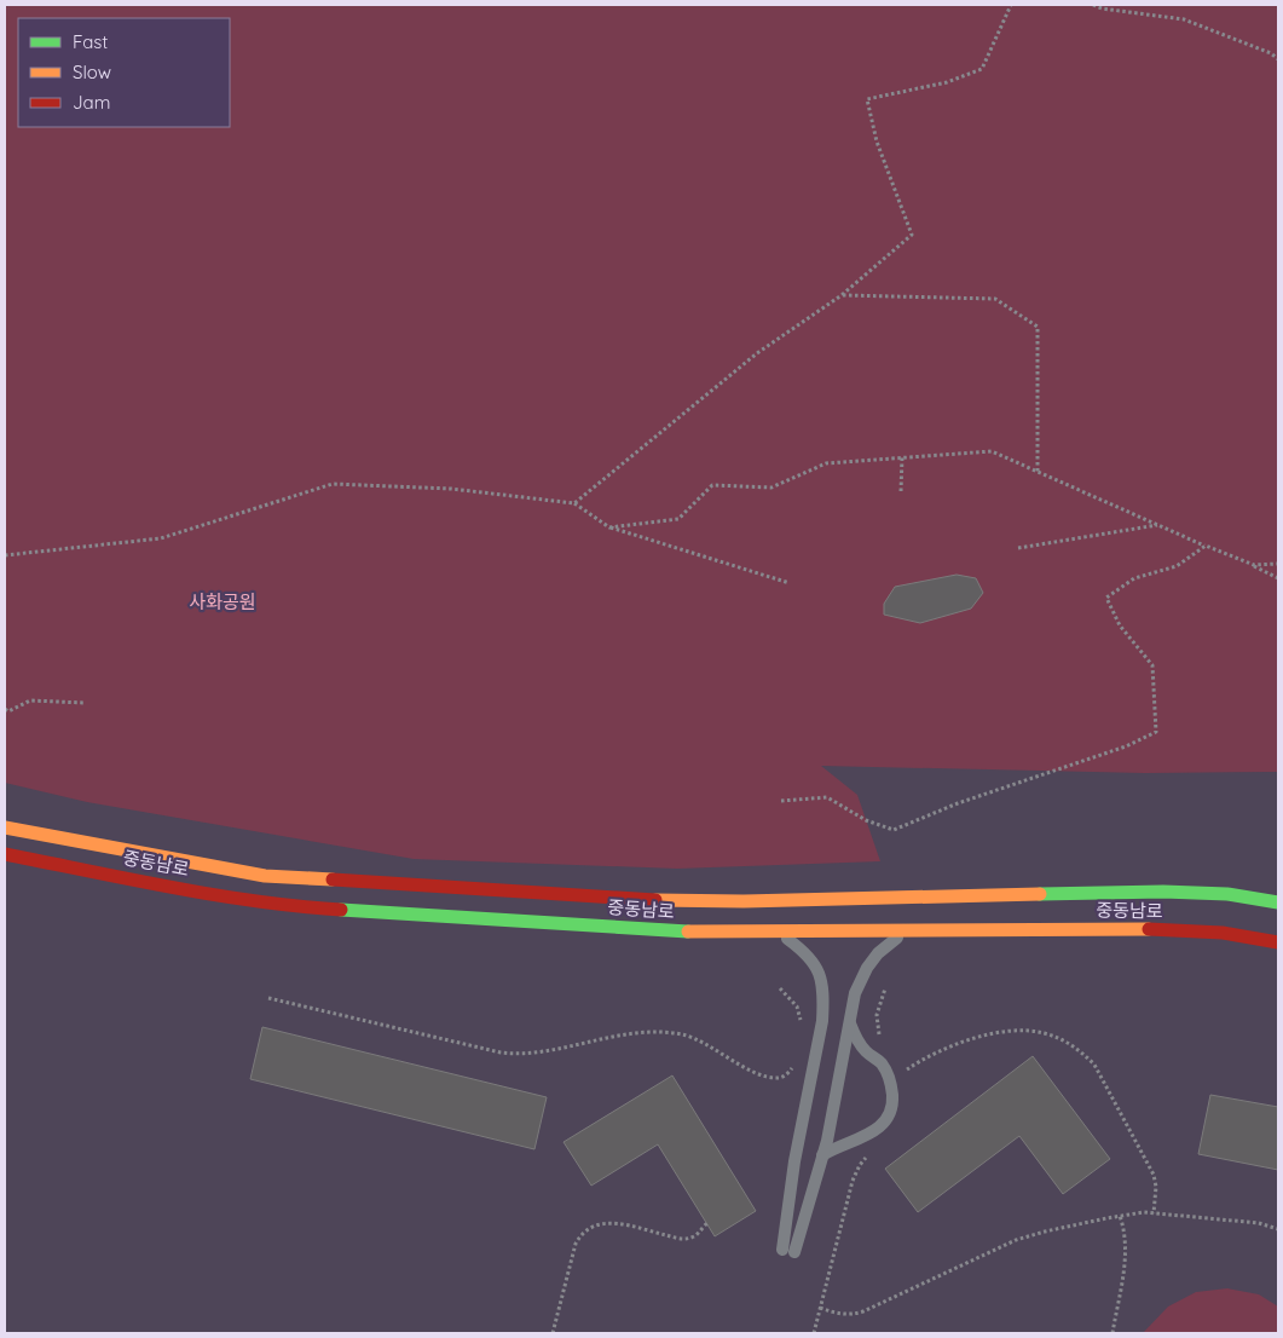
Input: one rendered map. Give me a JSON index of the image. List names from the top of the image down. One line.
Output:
{"streets":{"street":["중동남로"]},"parks":["사화공원"],"legend":["Fast","Slow","Jam"]}
